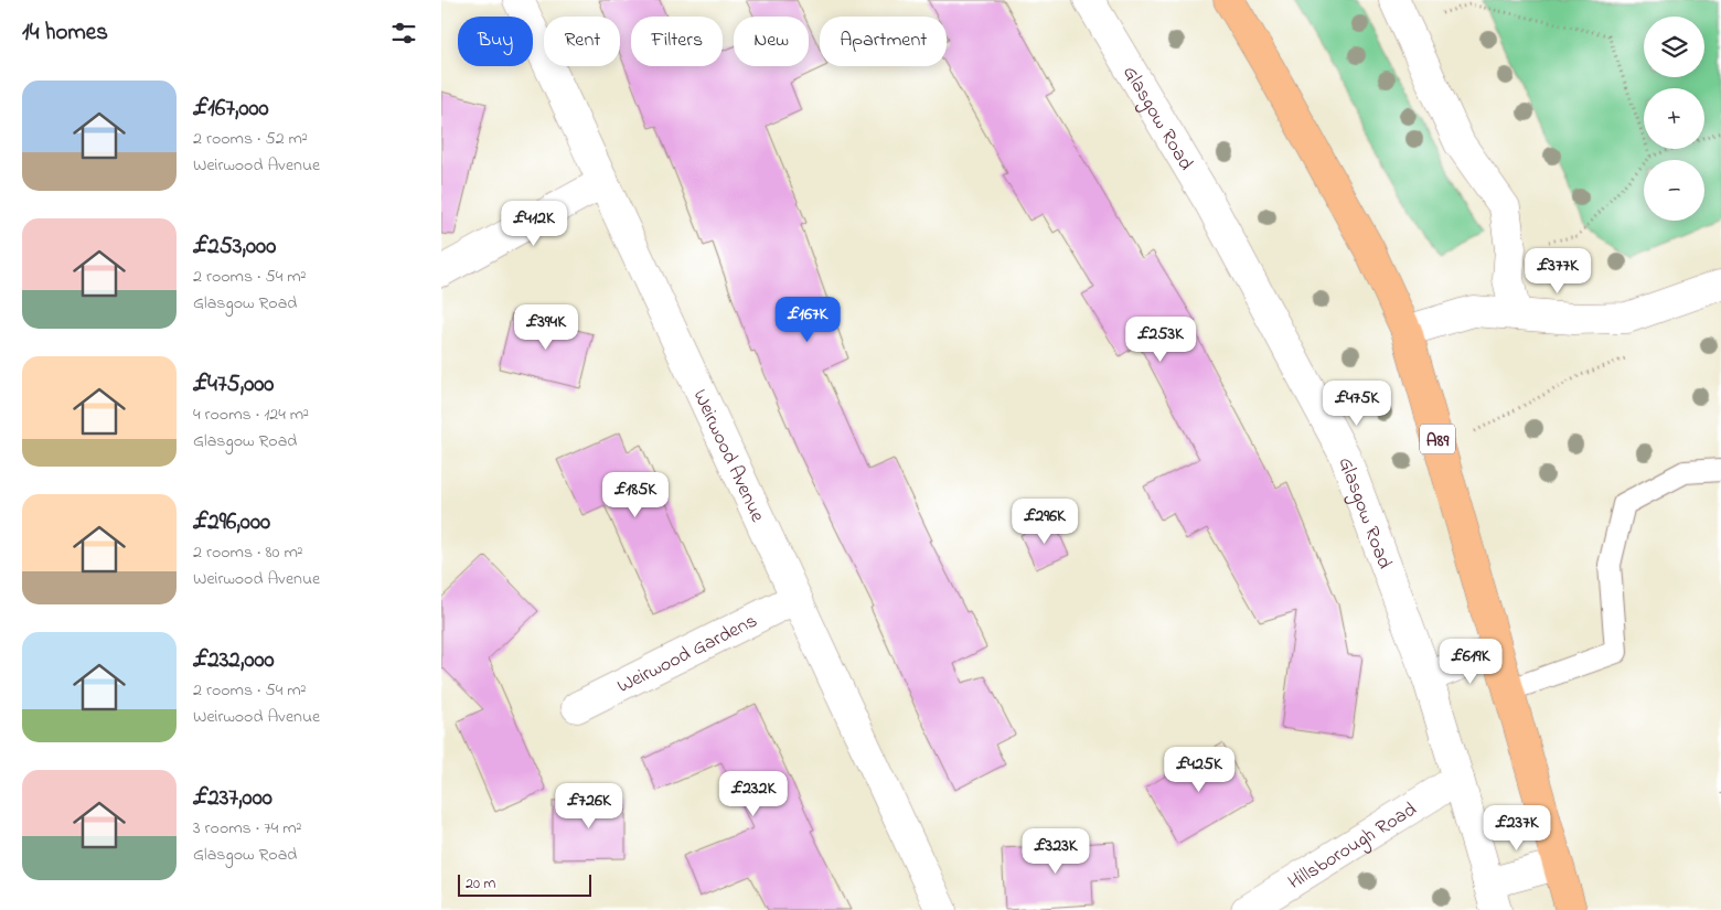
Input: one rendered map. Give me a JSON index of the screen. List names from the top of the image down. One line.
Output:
{"streets":{"main road":["A89"],"street":["Glasgow Road","Weirwood Avenue","Weirwood Gardens","Hillsborough Road"]},"crossings":[["Glasgow Road","Hillsborough Road"],["Weirwood Avenue","Weirwood Gardens"]],"scale_bar":"20 m","page":{"heading":"14 homes","map_buttons":["+","−"],"chip":["Buy","Rent","Filters","New","Apartment"],"list":[{"name":"£167,000","note":"2 rooms · 52 m² · Weirwood Avenue"},{"name":"£253,000","note":"2 rooms · 54 m² · Glasgow Road"},{"name":"£475,000","note":"4 rooms · 124 m² · Glasgow Road"},{"name":"£296,000","note":"2 rooms · 80 m² · Weirwood Avenue"},{"name":"£232,000","note":"2 rooms · 54 m² · Weirwood Avenue"},{"name":"£237,000","note":"3 rooms · 74 m² · Glasgow Road"}],"price":["£412K","£377K","£167K","£394K","£253K","£475K","£185K","£296K","£619K","£425K","£232K","£726K","£237K","£323K"],"scale":"20 m"}}
